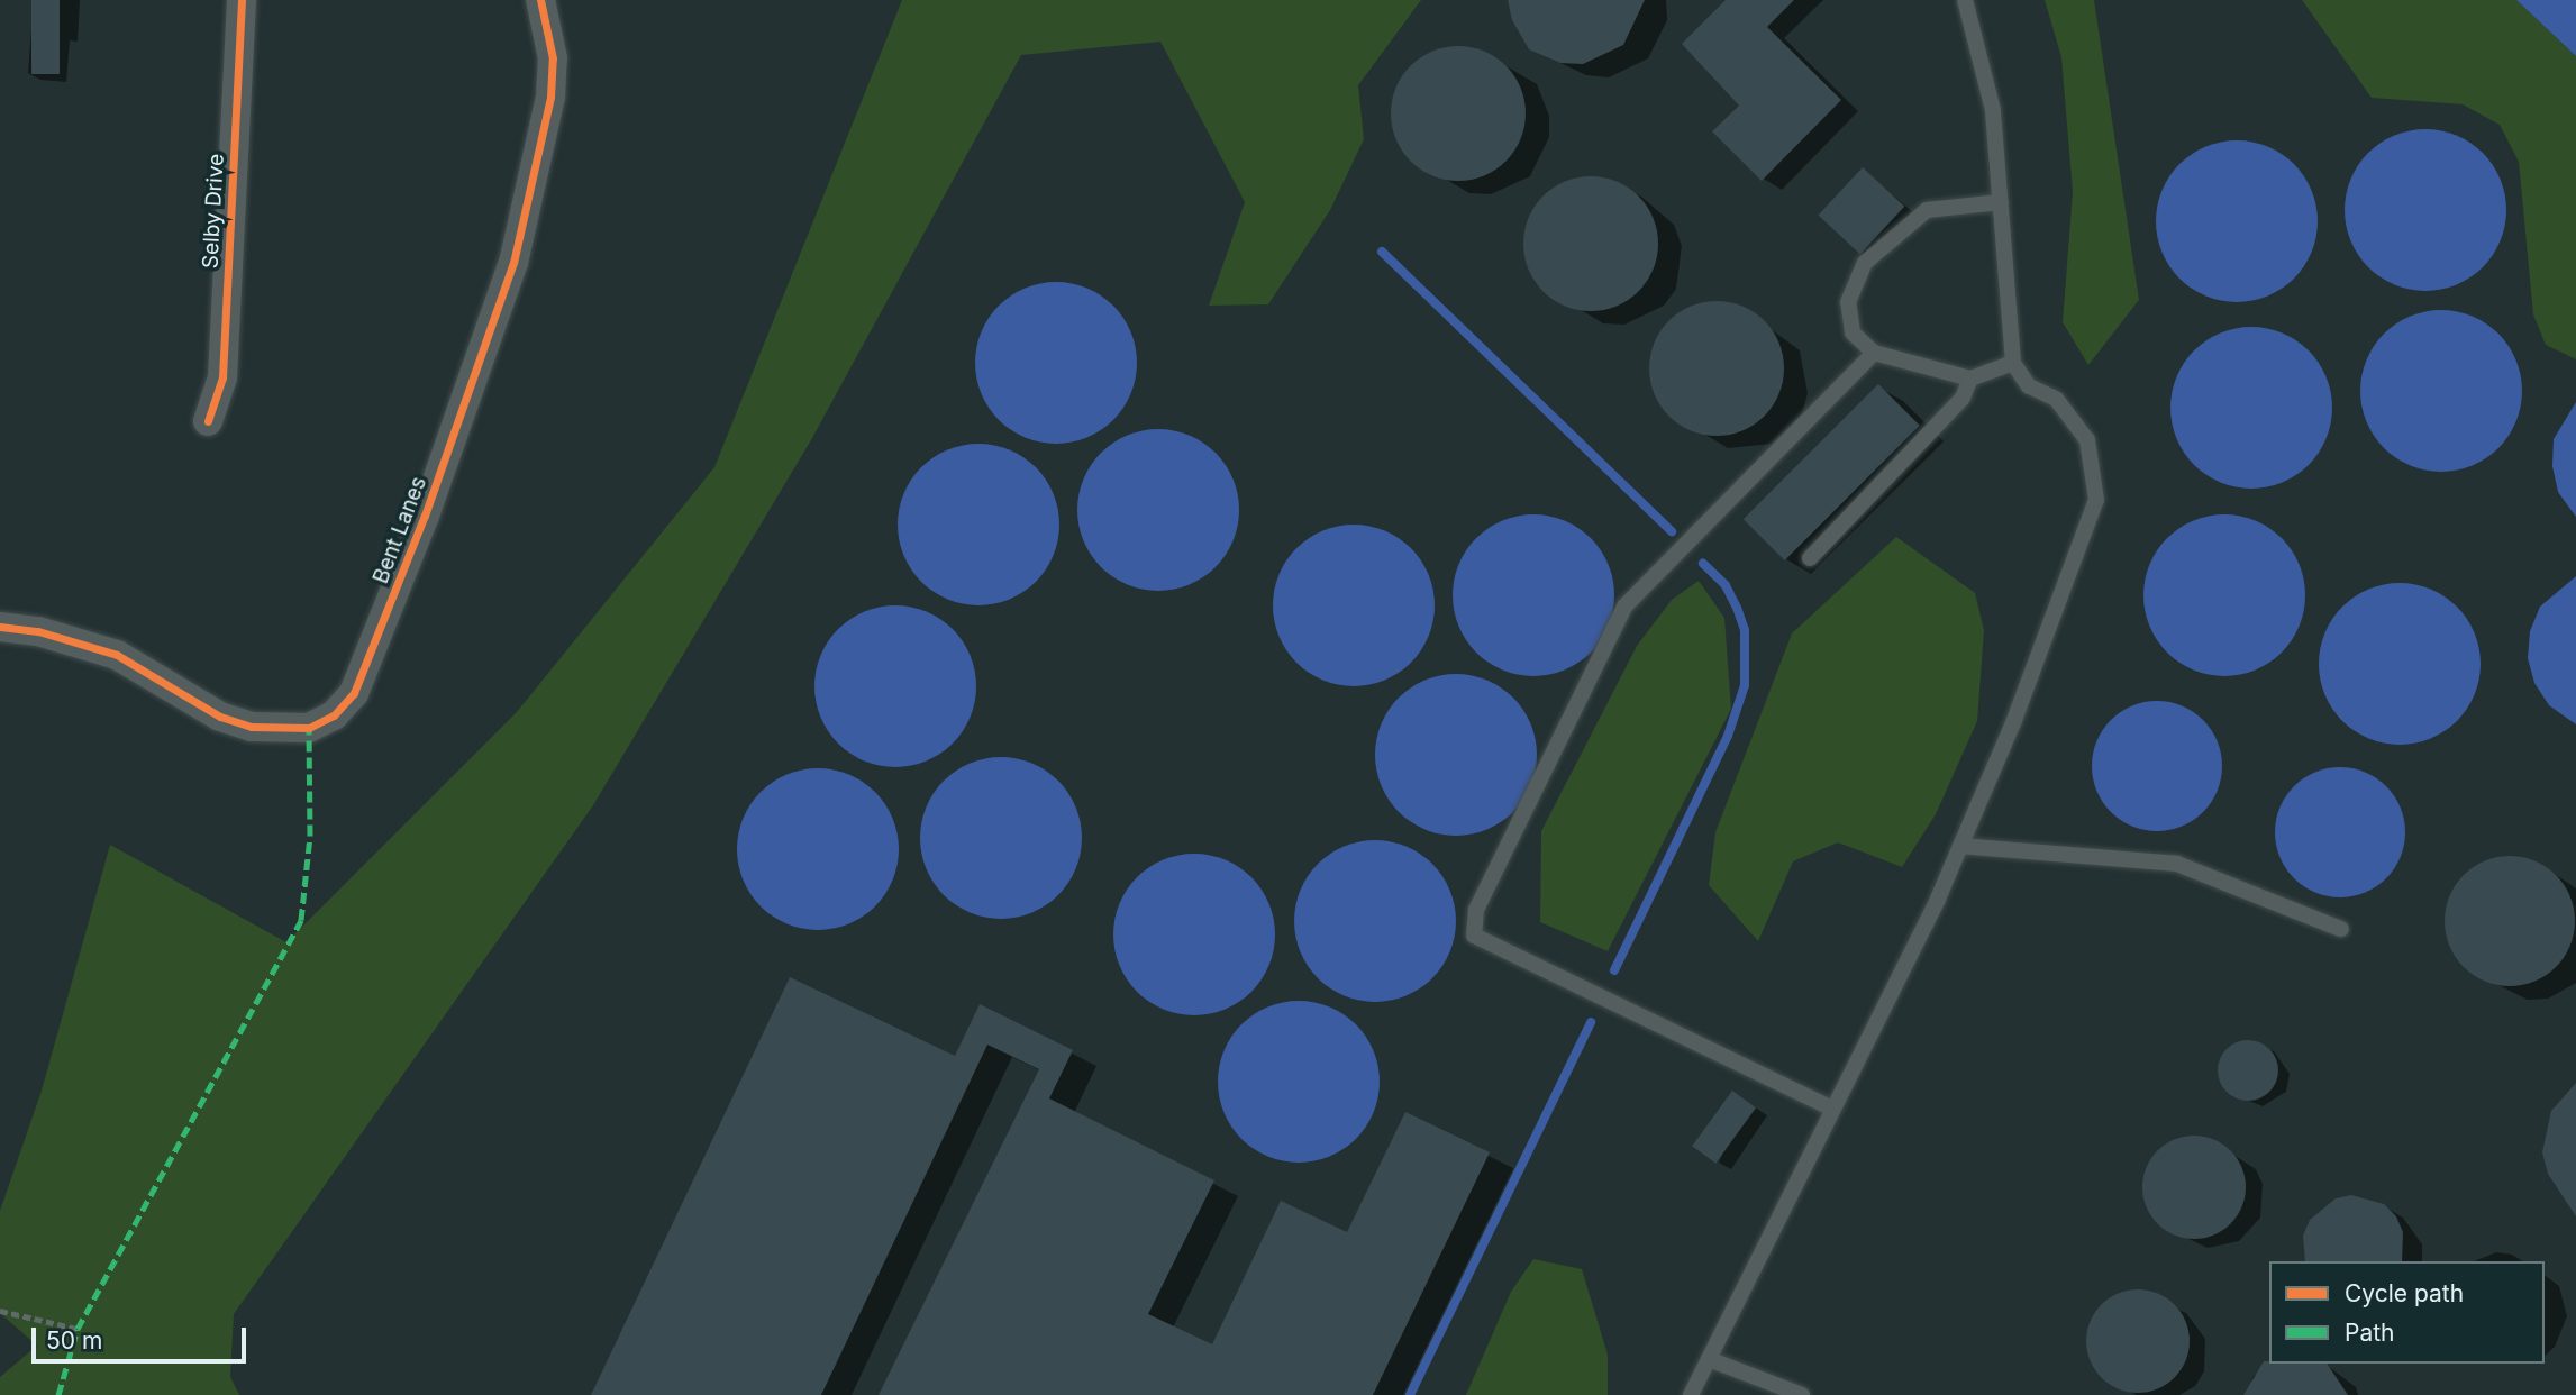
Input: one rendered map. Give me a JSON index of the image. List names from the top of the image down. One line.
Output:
{"streets":{"street":["Selby Drive","Bent Lanes"]},"legend":["Cycle path","Path"],"scale_bar":"50 m"}
